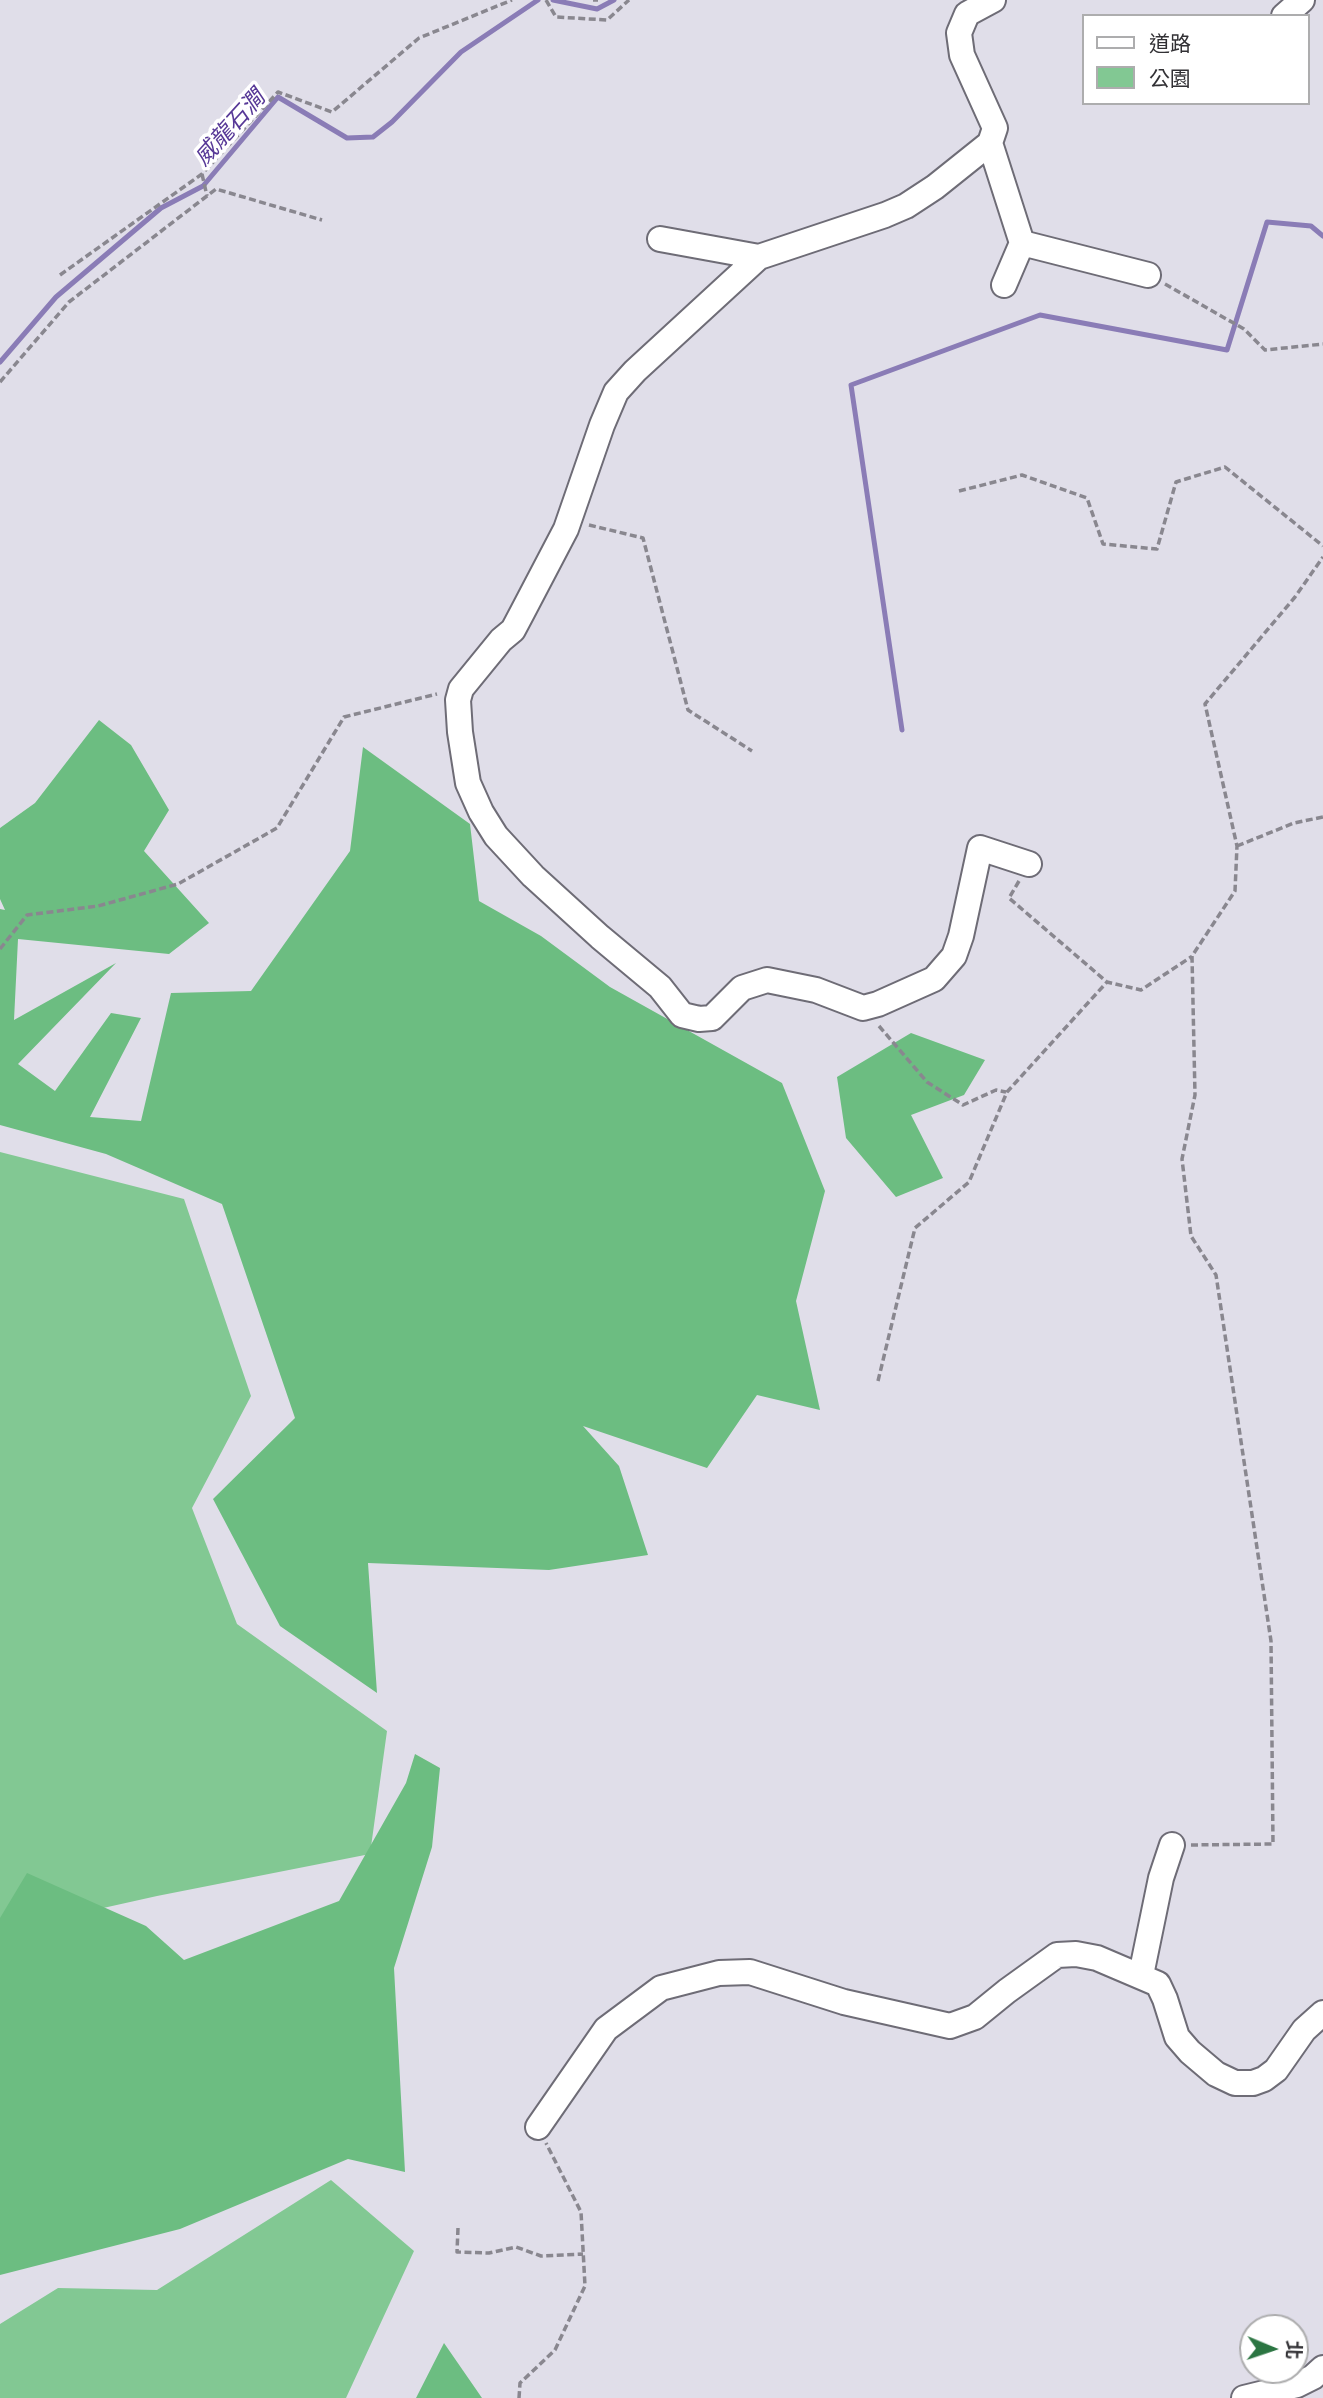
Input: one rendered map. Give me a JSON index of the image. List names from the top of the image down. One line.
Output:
{"water":["威龍石澗"],"legend":["道路","公園"],"north":"right"}
